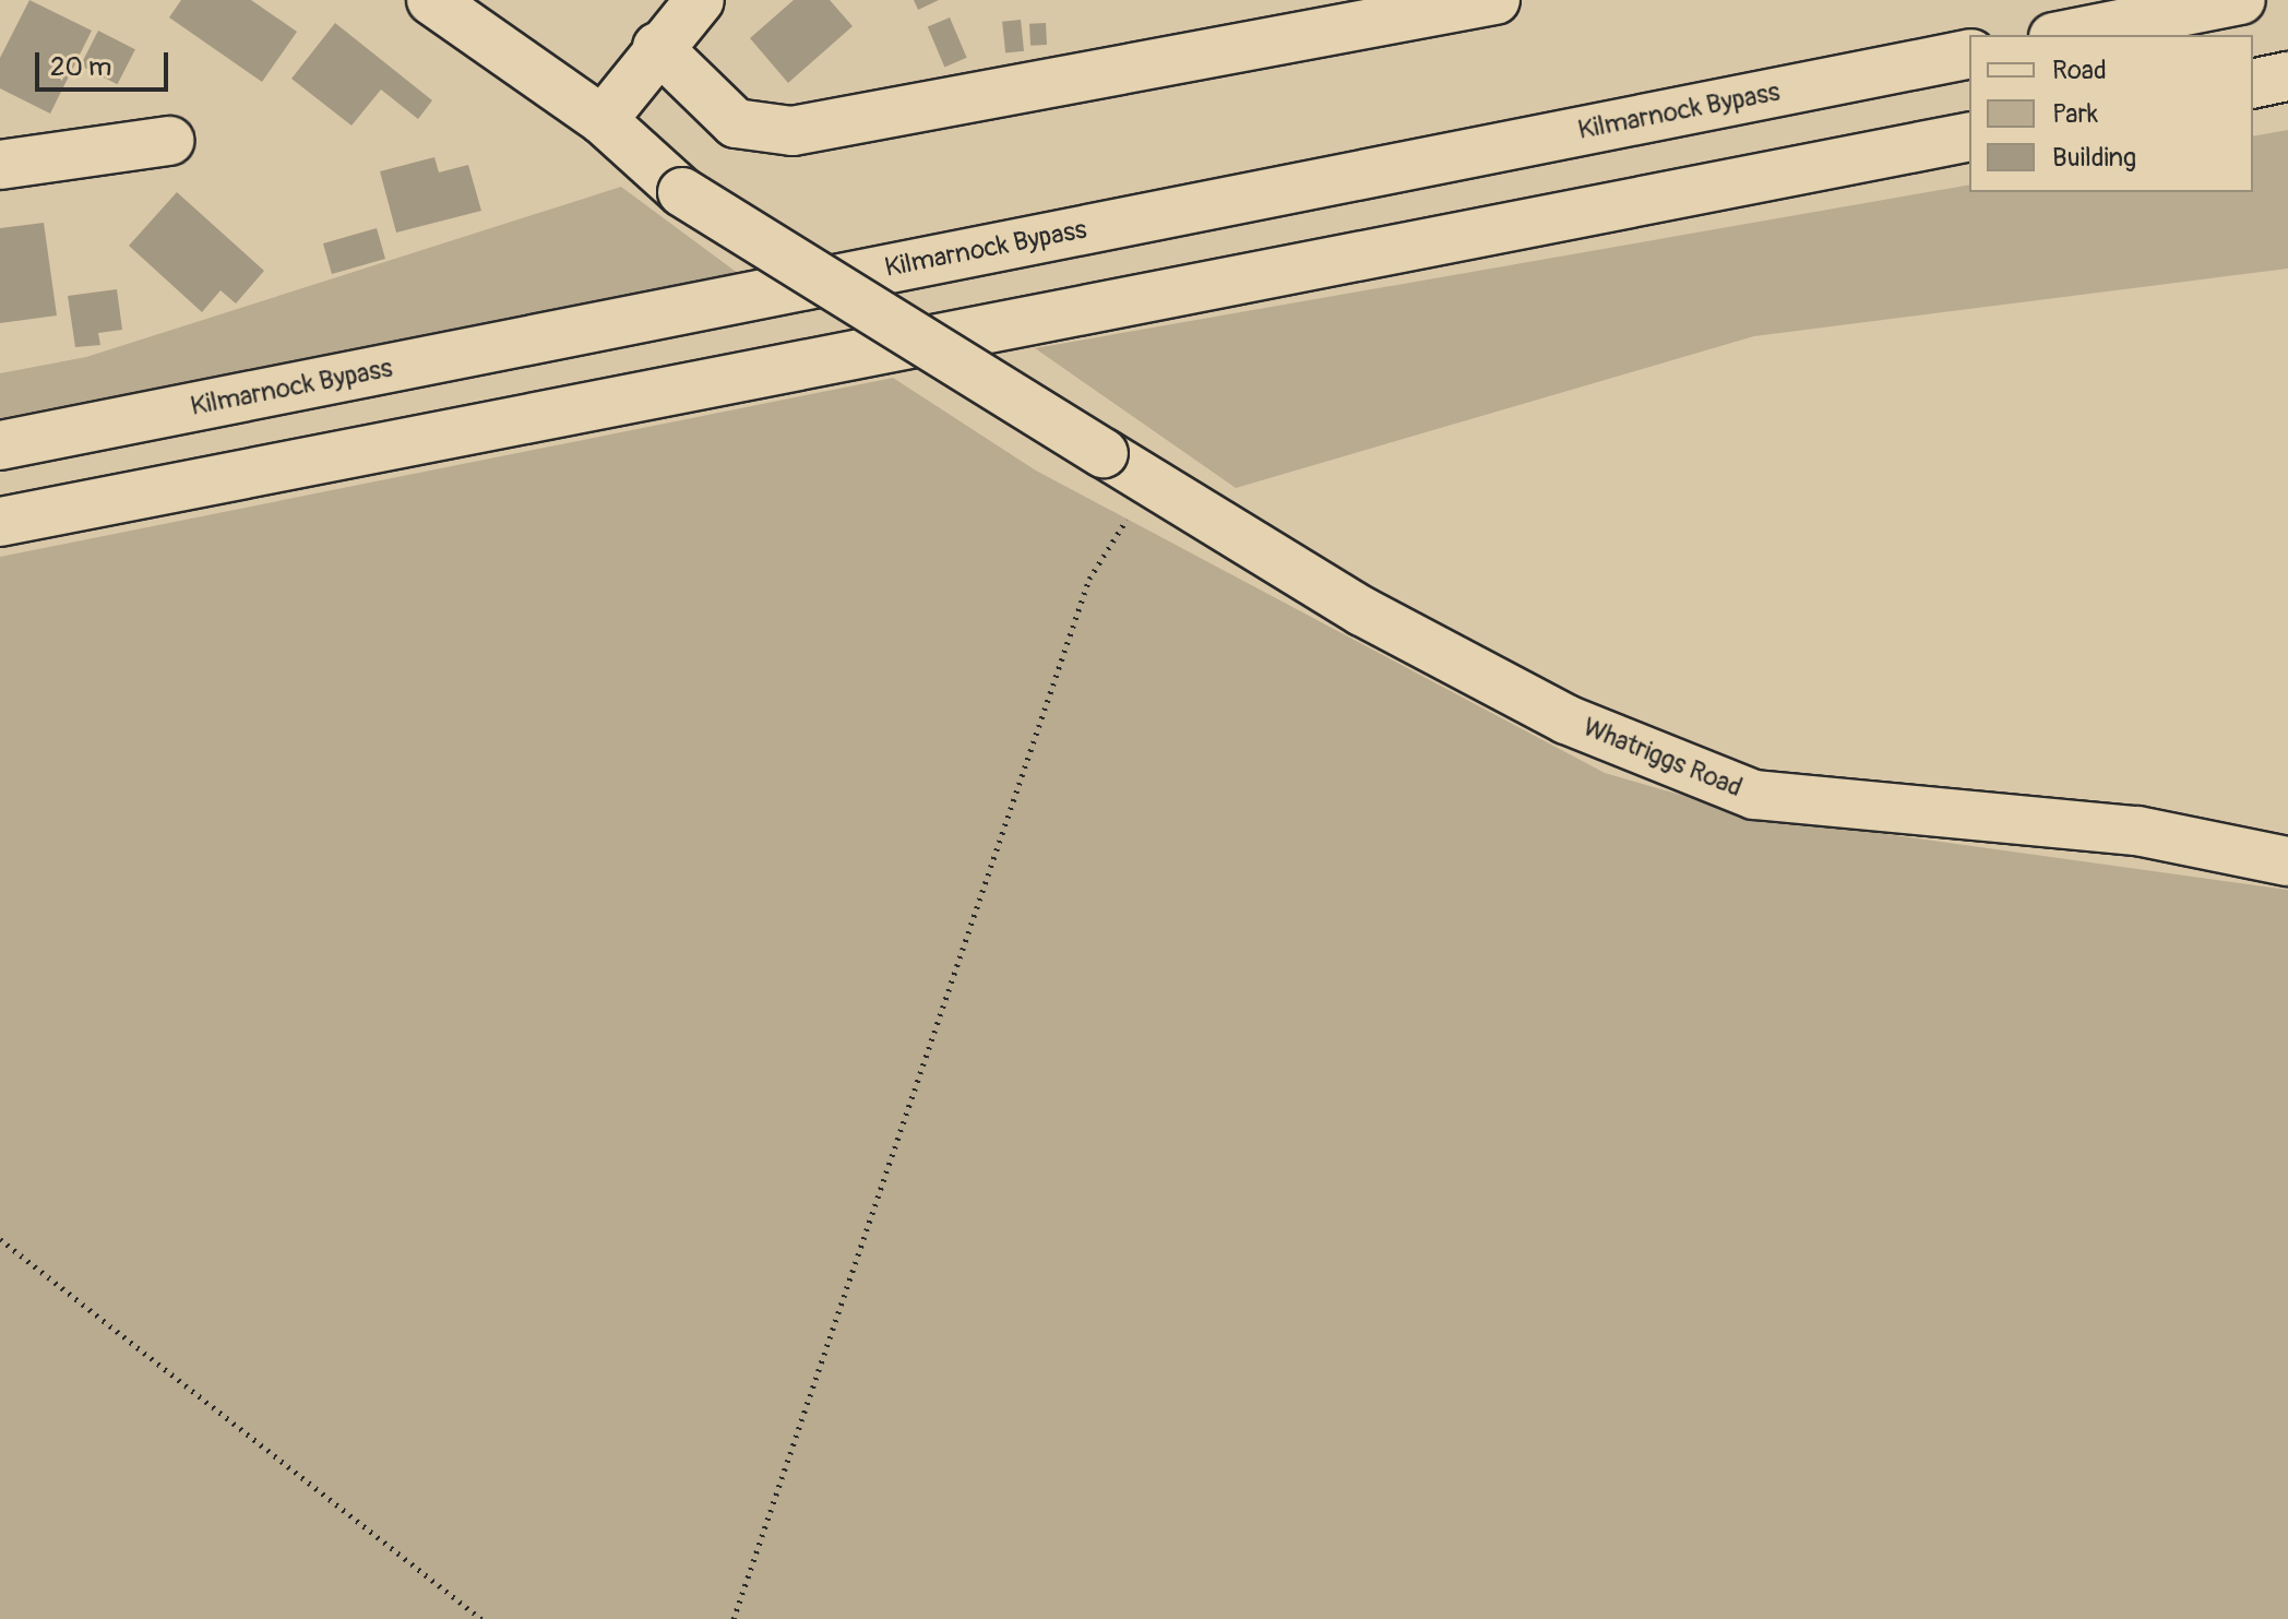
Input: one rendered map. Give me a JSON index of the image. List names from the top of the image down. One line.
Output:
{"streets":{"main road":["Kilmarnock Bypass","Whatriggs Road"]},"legend":["Road","Park","Building"],"scale_bar":"20 m"}
